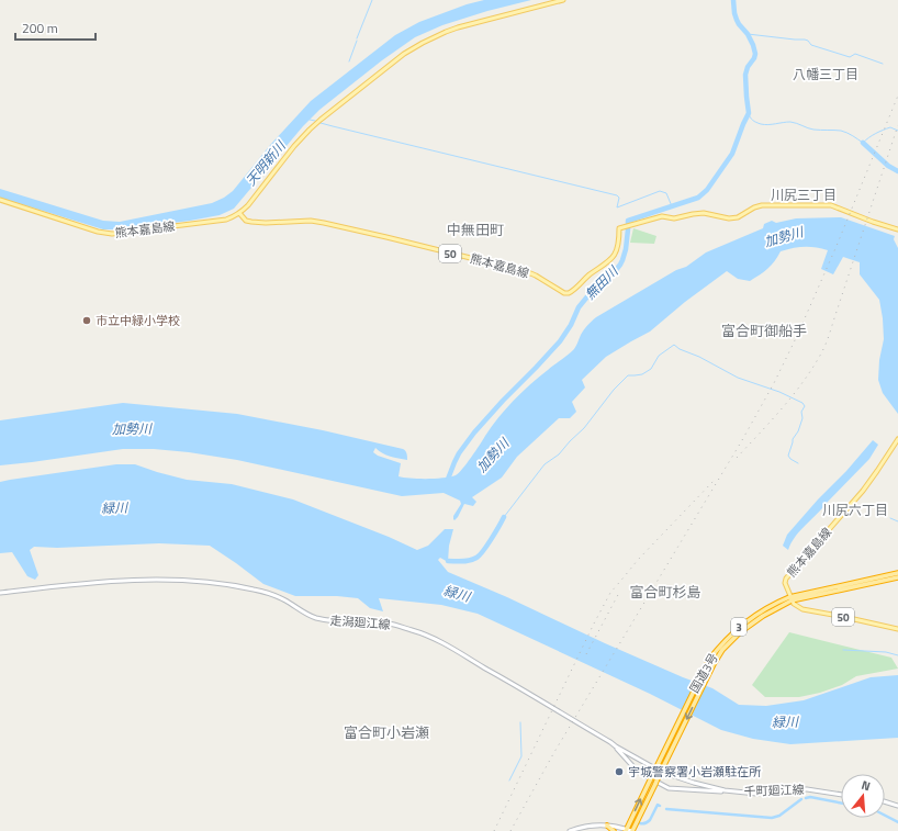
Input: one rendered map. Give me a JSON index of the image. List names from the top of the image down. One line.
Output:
{"streets":{"highway":["3","国道3号"],"main road":["熊本嘉島線","50","走潟廻江線","千町廻江線"]},"crossings":[["熊本嘉島線","50"],["熊本嘉島線","国道3号"],["50","国道3号"],["走潟廻江線","国道3号"],["走潟廻江線","千町廻江線"],["国道3号","千町廻江線"]],"districts":["八幡三丁目","川尻三丁目","中無田町","富合町御船手","川尻六丁目","富合町杉島","富合町小岩瀬"],"water":["天明新川","加勢川","無田川","緑川"],"places":["市立中緑小学校","宇城警察署小岩瀬駐在所"],"scale_bar":"200 m","north":"top"}
